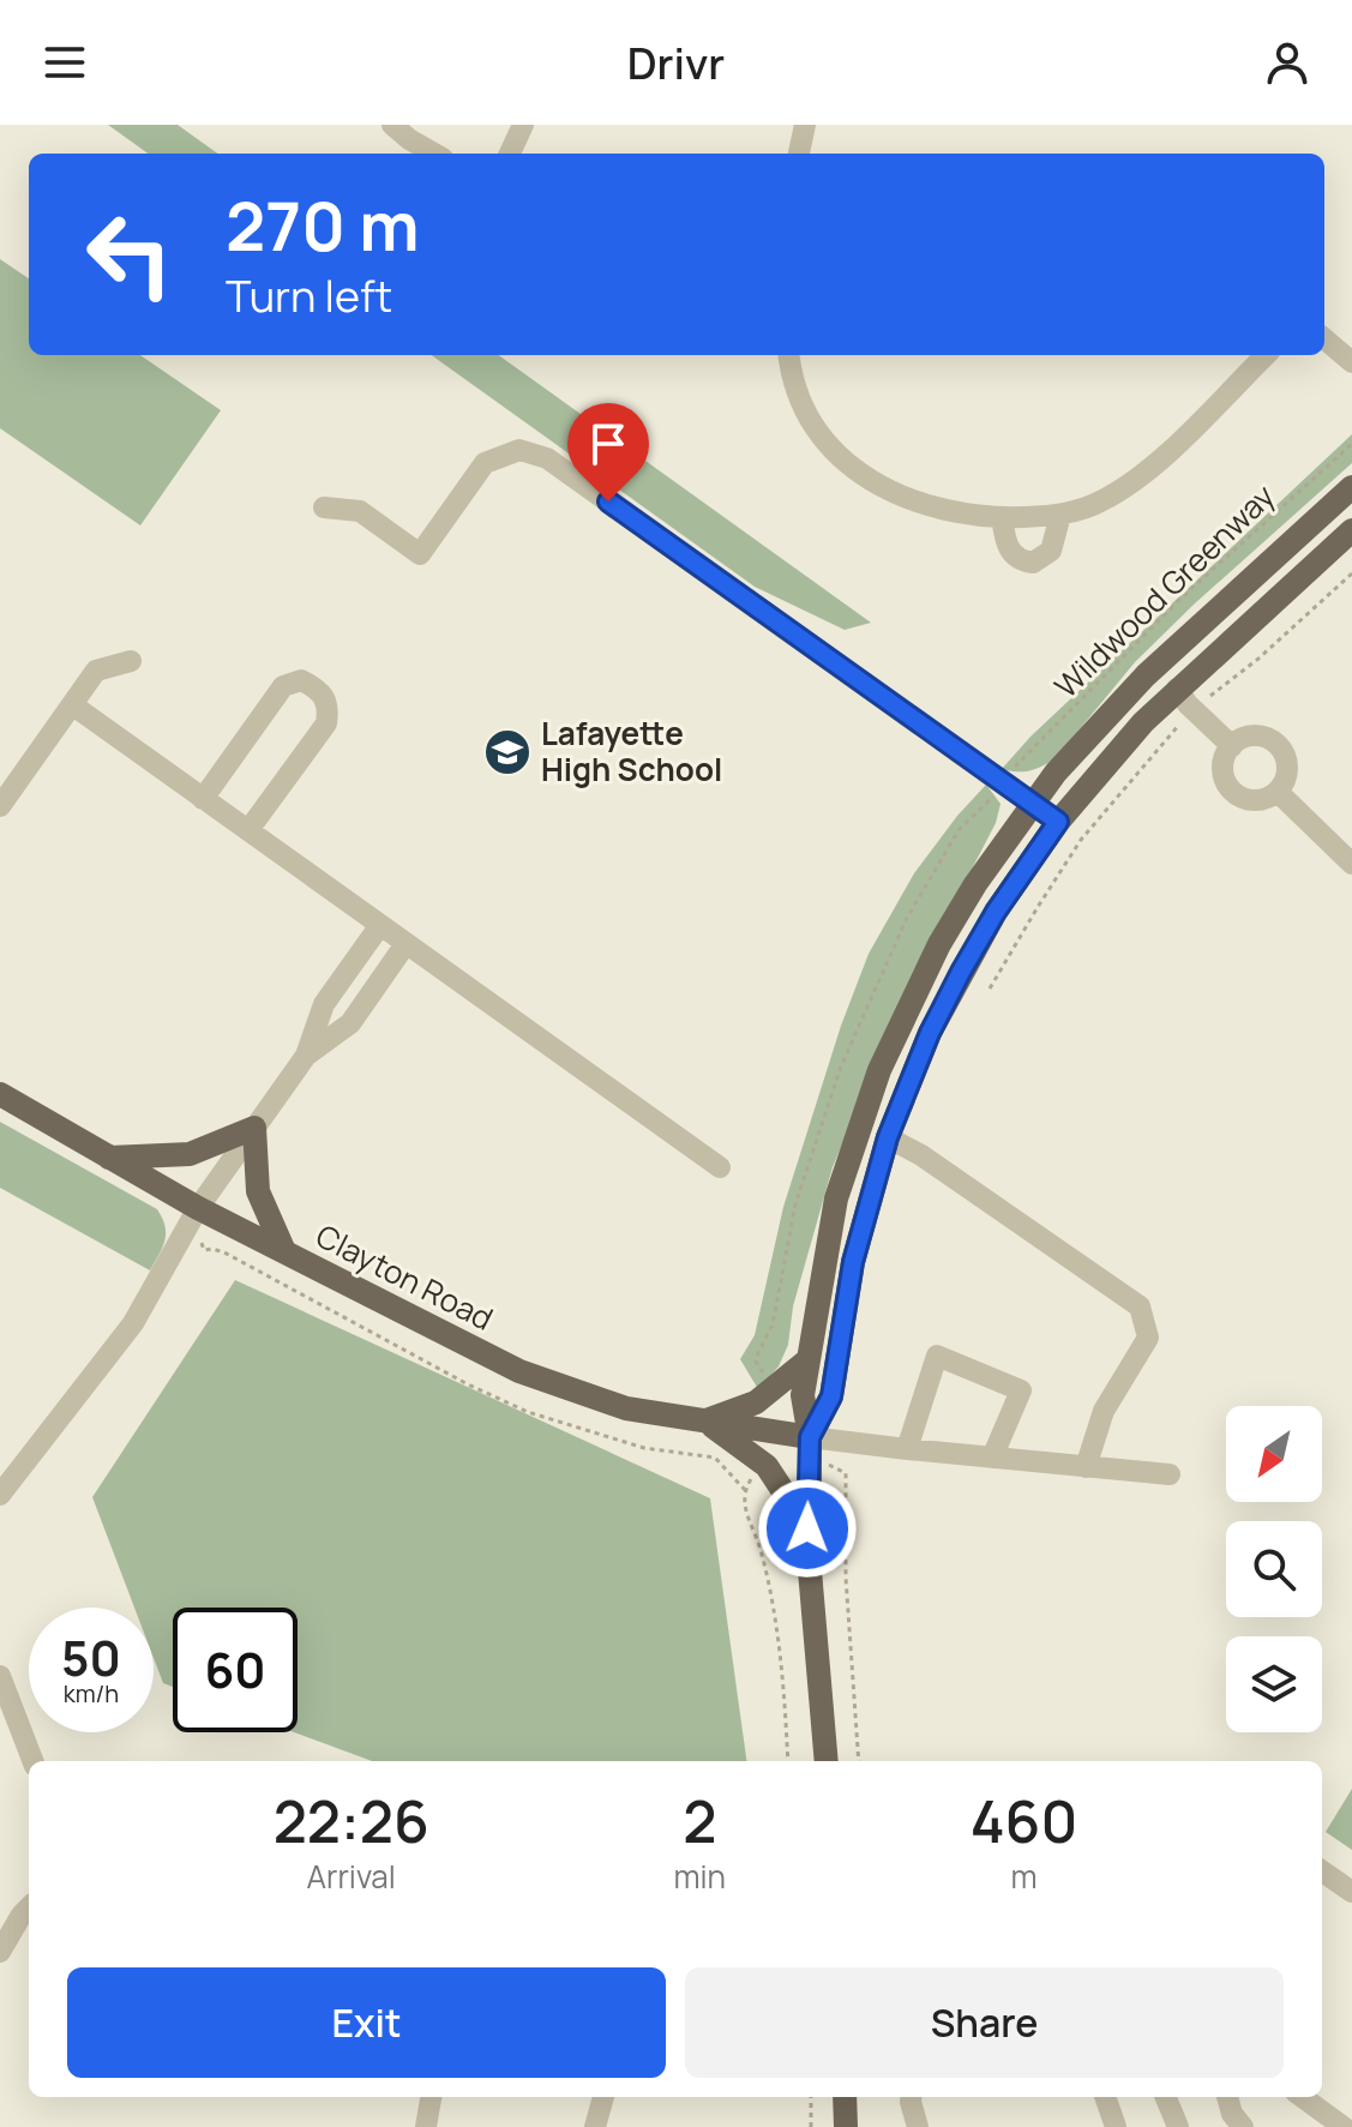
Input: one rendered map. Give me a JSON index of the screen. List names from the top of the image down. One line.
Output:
{"streets":{"main road":["Clayton Road"],"path":["Wildwood Greenway"]},"places":{"school or university":["Lafayette High School"]},"north":"bottom left","page":{"header":"Drivr","turn":["270 m","Turn left"],"speed":"50 km/h","limit":"60","eta":["22:26","Arrival","2","min","460","m"],"buttons":["Exit","Share"]}}
